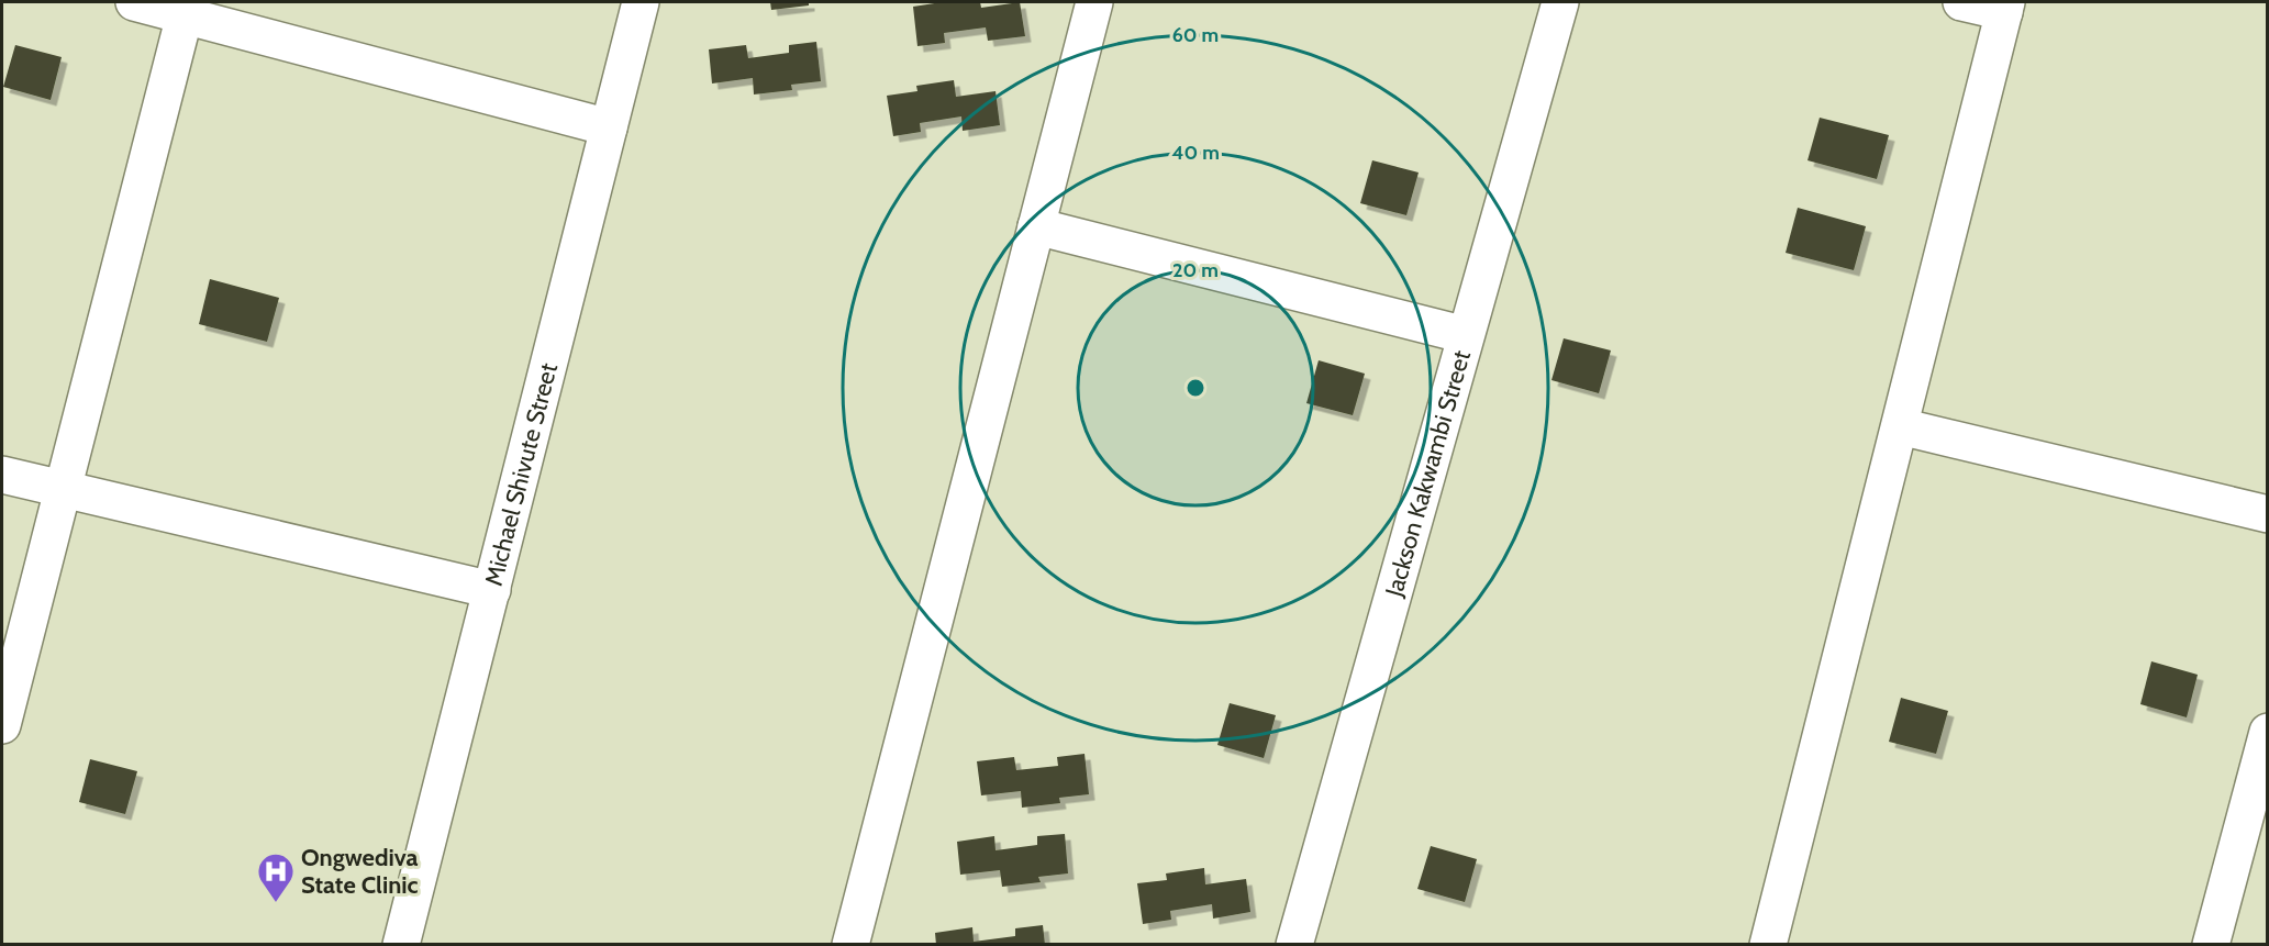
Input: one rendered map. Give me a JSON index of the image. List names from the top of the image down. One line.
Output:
{"streets":{"street":["Jackson Kakwambi Street","Michael Shivute Street"]},"places":{"hospital":["Ongwediva State Clinic"]},"rings":["60 m","40 m","20 m"]}
